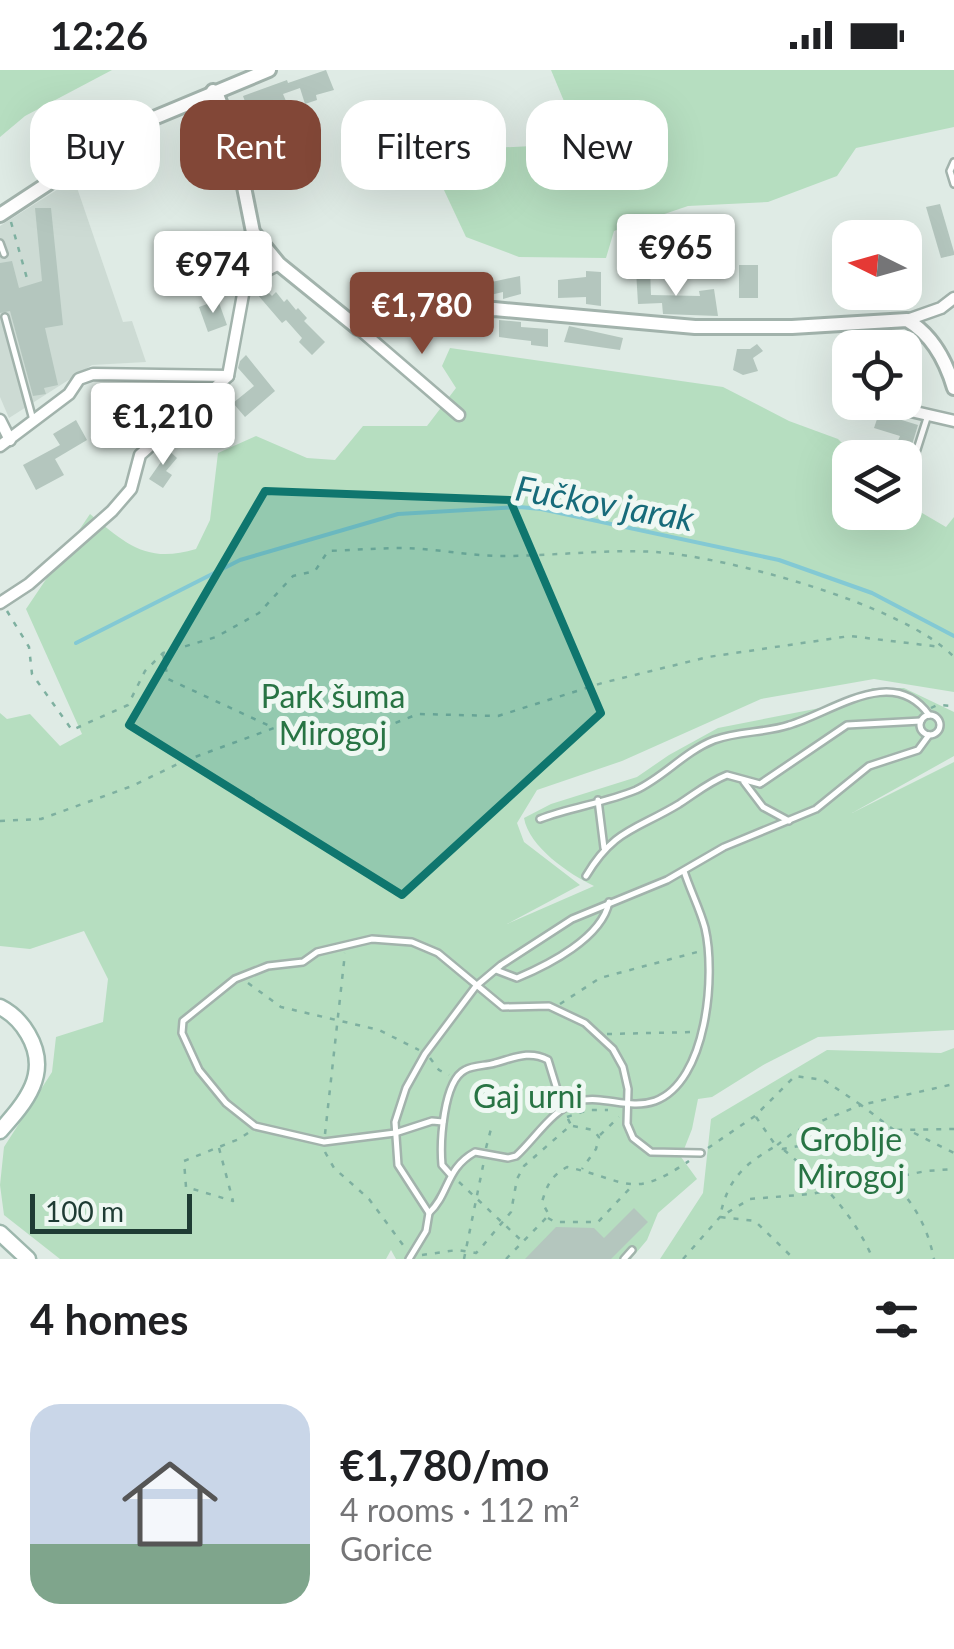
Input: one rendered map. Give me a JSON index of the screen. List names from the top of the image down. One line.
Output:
{"water":["Fučkov jarak"],"parks":["Park šuma Mirogoj","Gaj urni","Groblje Mirogoj"],"scale_bar":"100 m","north":"left","page":{"status":"12:26","chip":["Buy","Rent","Filters","New"],"price":["€965","€974","€1,780","€1,210"],"scale":"100 m","heading":"4 homes","list":[{"name":"€1,780/mo","note":"4 rooms · 112 m² · Gorice"}]}}
